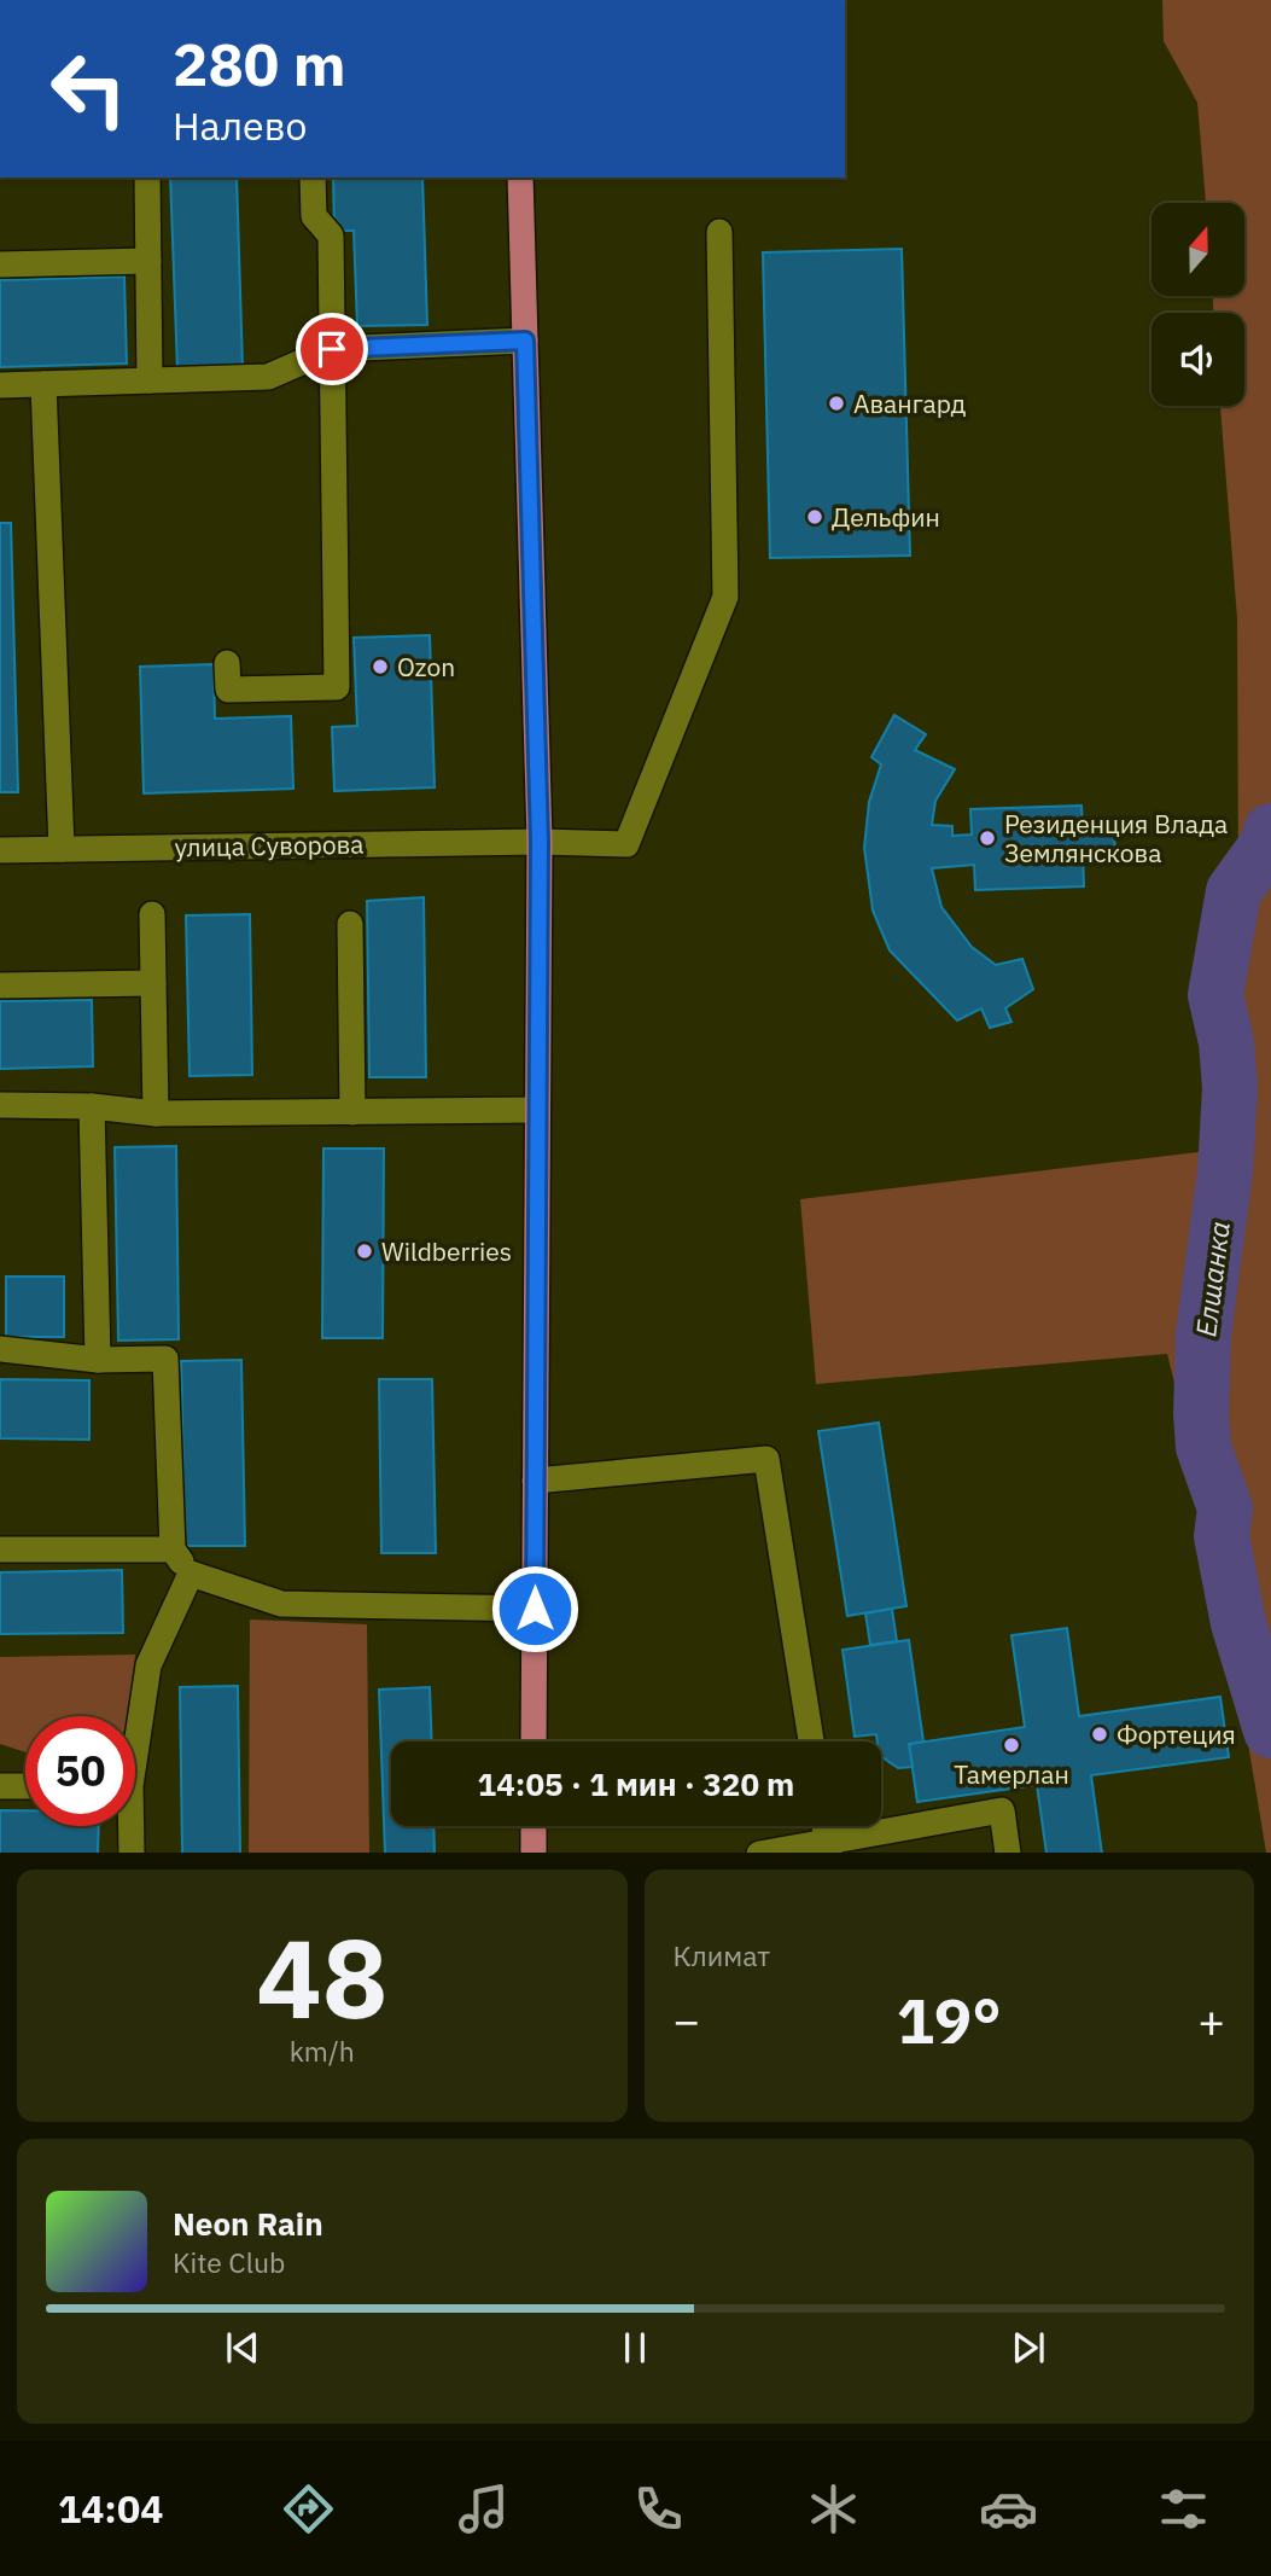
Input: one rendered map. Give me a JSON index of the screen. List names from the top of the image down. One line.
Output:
{"streets":{"street":["улица Суворова"]},"water":["Елшанка"],"places":["Авангард","Дельфин","Ozon","Резиденция Влада Землянскова","Wildberries","Фортеция","Тамерлан"],"north":"top","page":{"turn":["280 m","Налево"],"limit":"50","trip":"14:05 · 1 мин · 320 m","tile":[["48","km/h"],"Климат"],"heat":["−","19°","+"],"song":["Neon Rain","Kite Club"],"tabs":"14:04"}}
